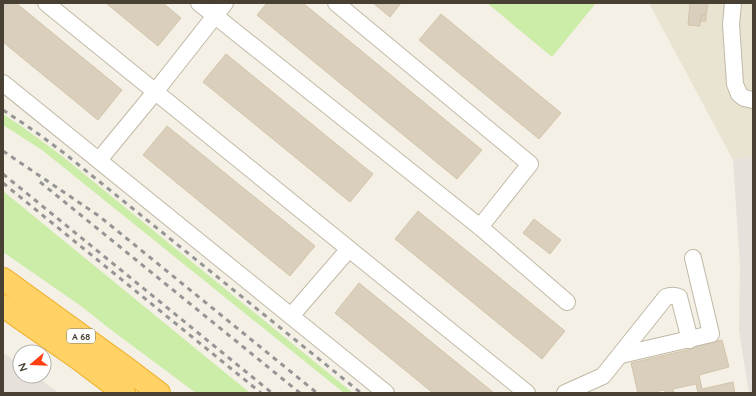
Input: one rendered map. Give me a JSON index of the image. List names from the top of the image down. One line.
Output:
{"streets":{"highway":["A 68"]},"north":"left"}
